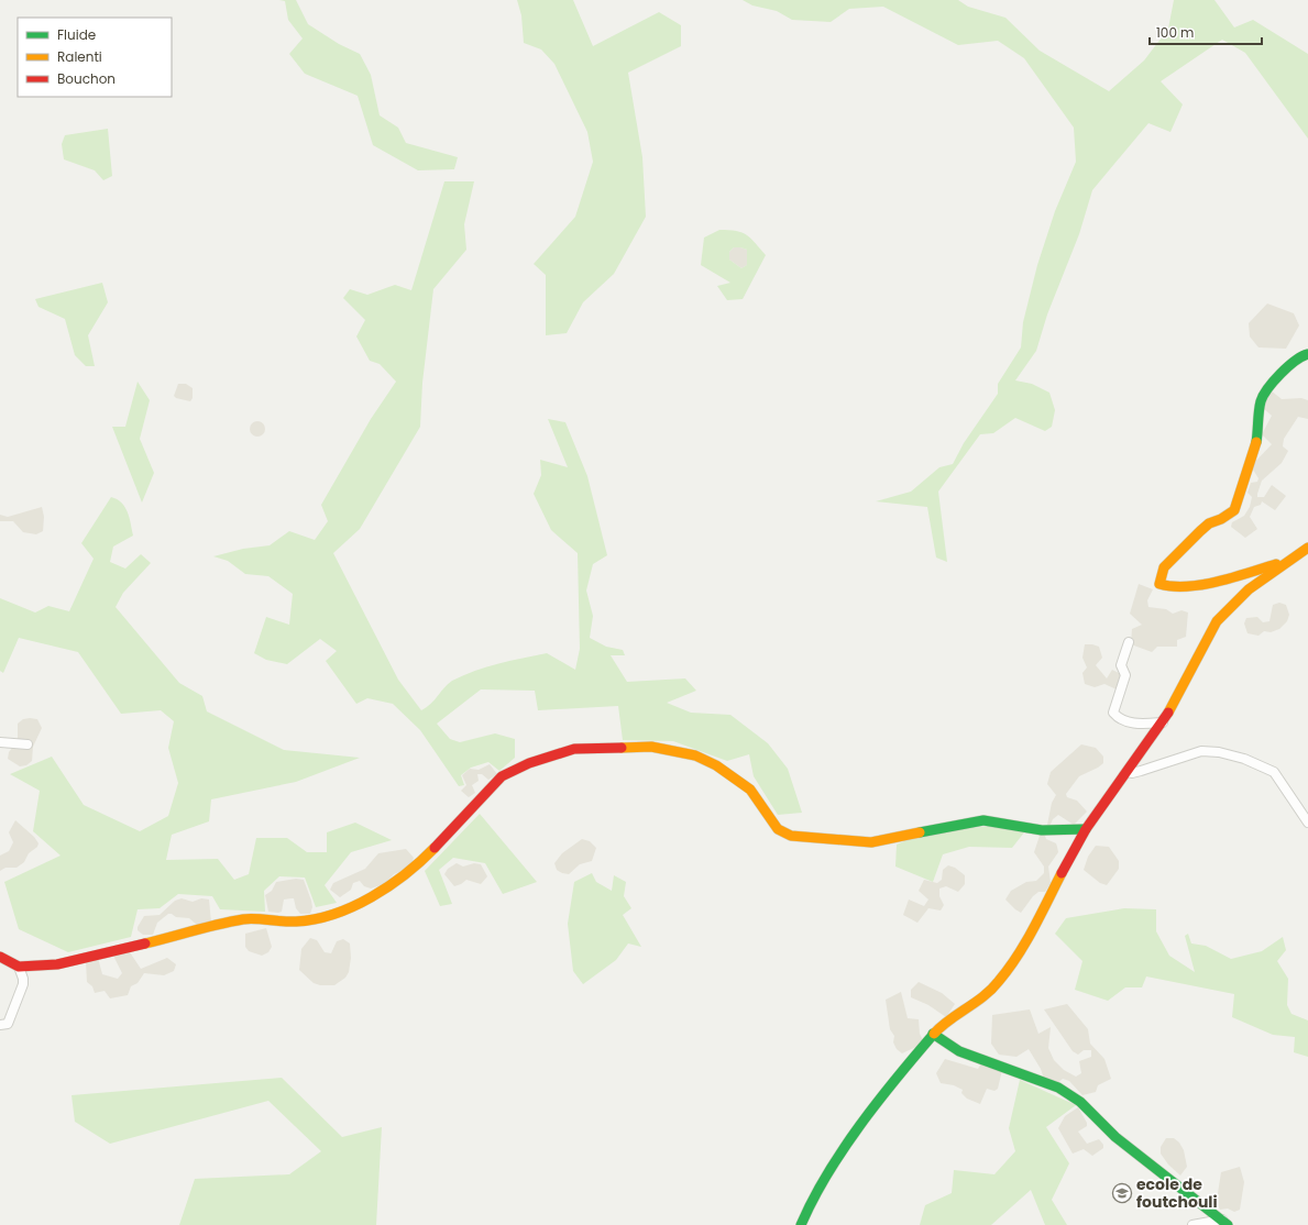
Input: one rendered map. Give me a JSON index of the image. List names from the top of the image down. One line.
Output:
{"places":{"school or university":["ecole de foutchouli"]},"legend":["Fluide","Ralenti","Bouchon"],"scale_bar":"100 m"}
